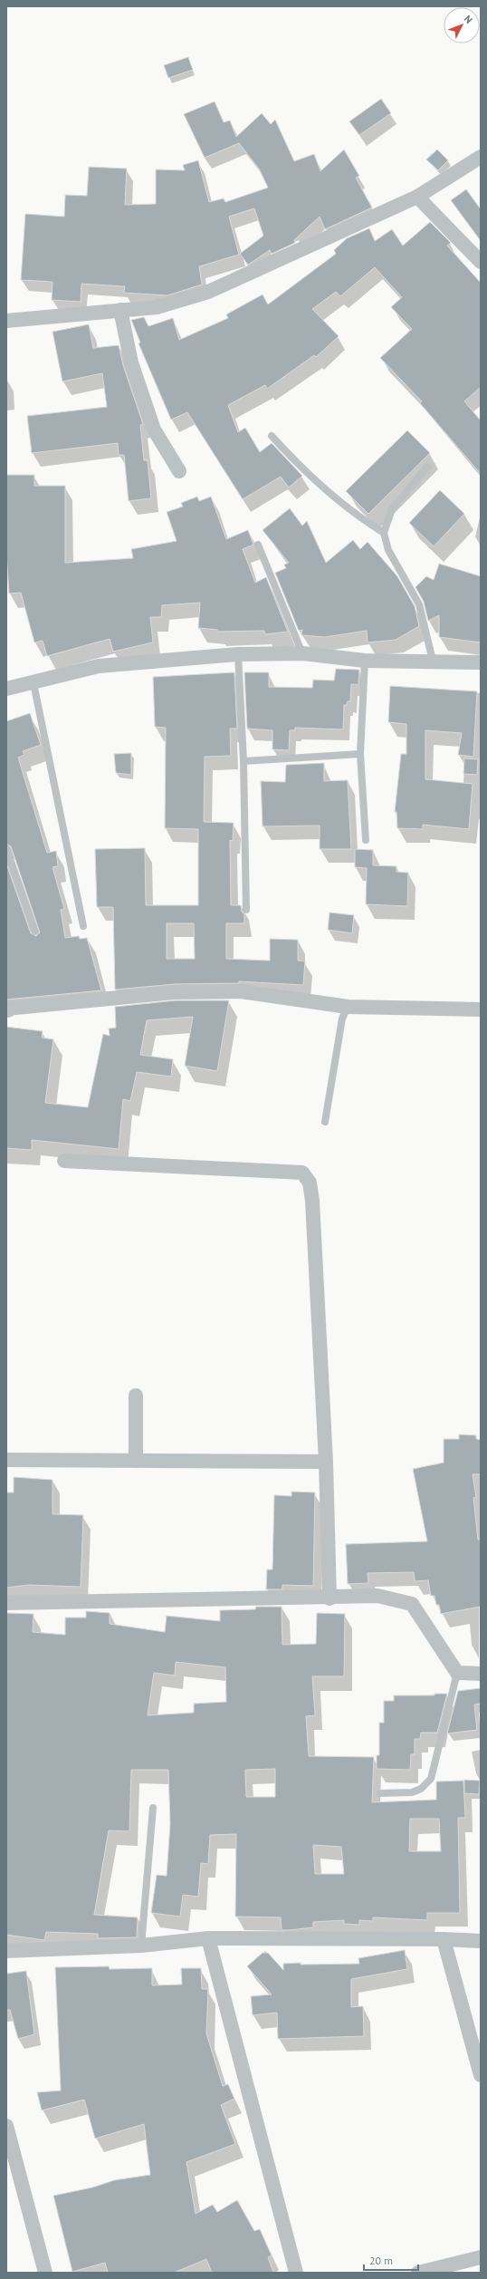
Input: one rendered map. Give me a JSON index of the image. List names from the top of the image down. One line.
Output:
{"scale_bar":"20 m","north":"top right"}
